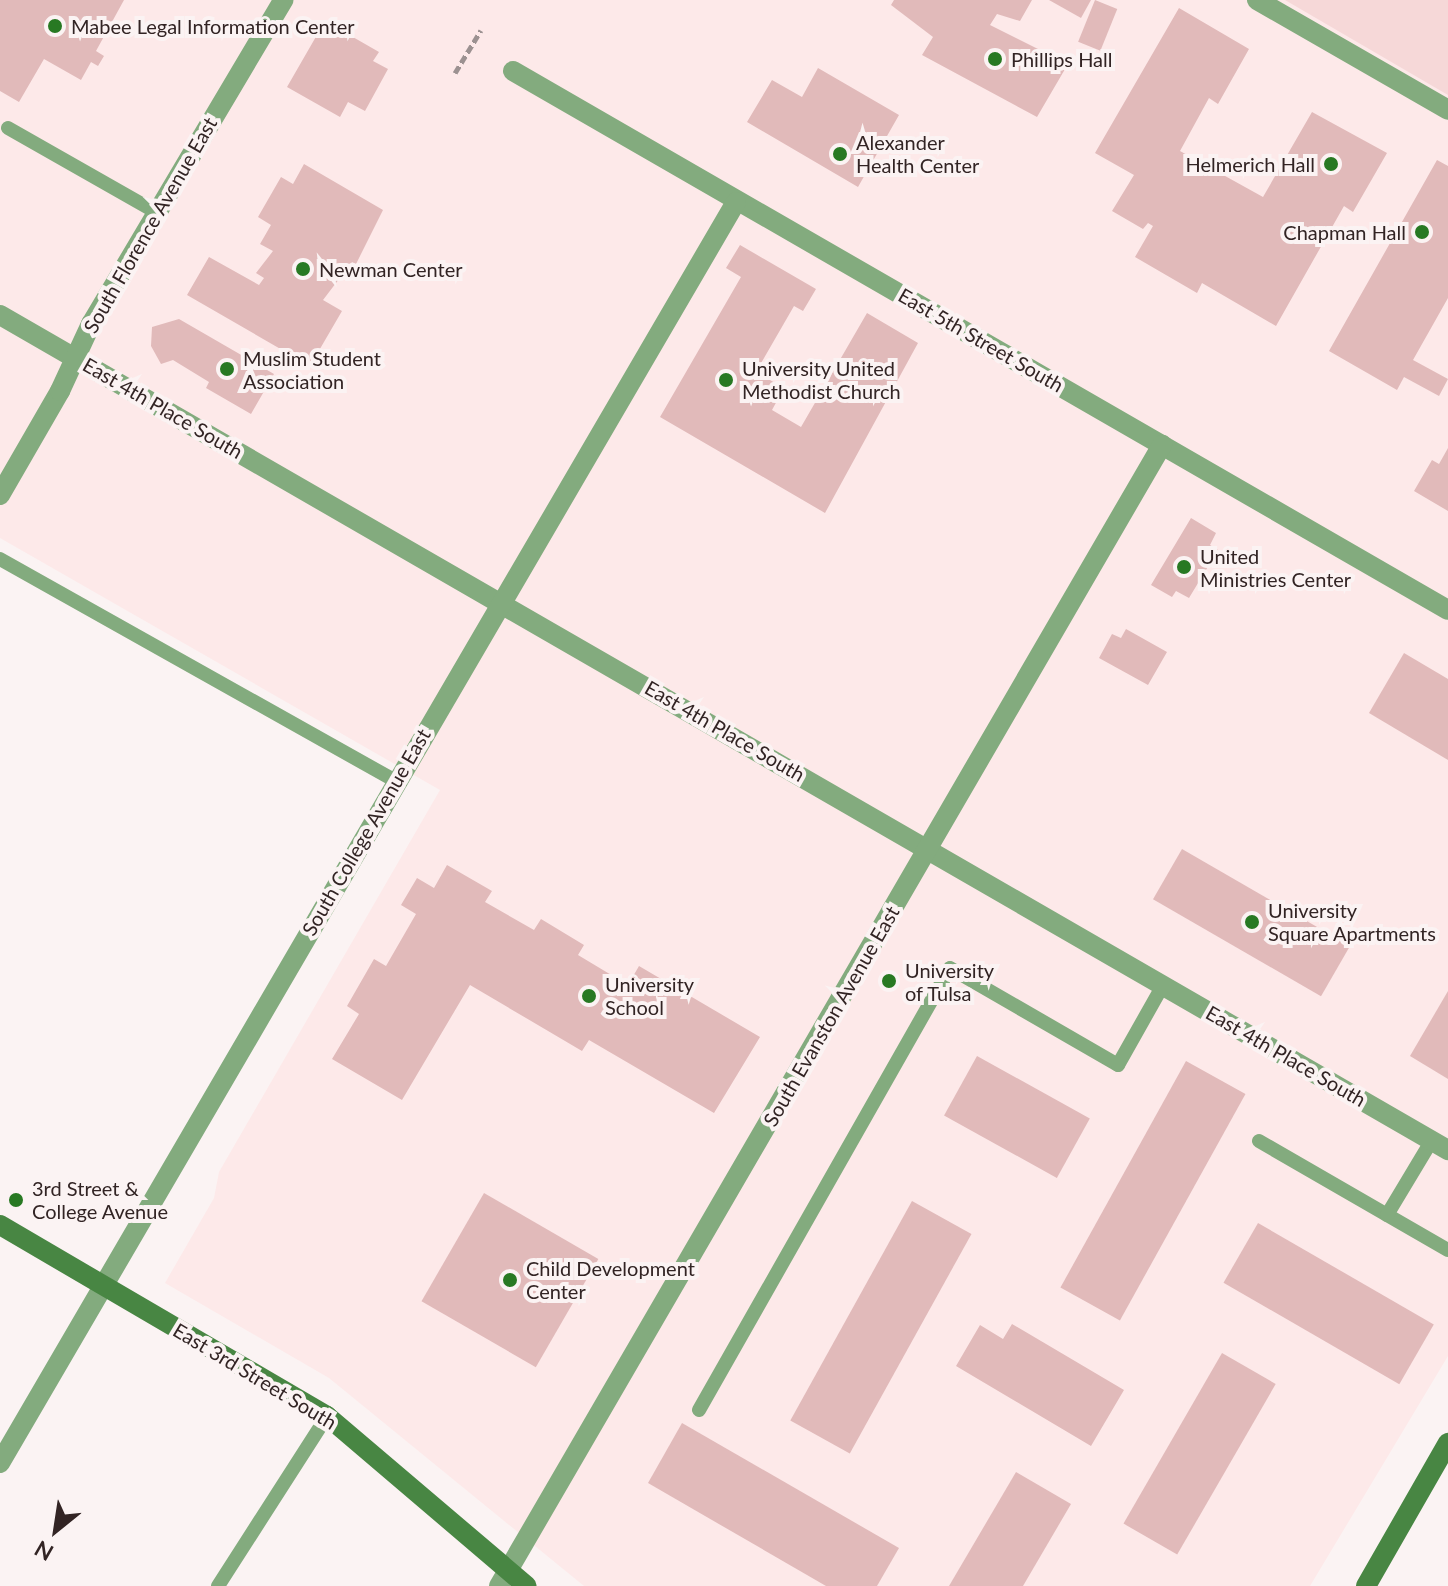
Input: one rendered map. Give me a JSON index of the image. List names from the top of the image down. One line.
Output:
{"streets":{"street":["South Florence Avenue East","East 5th Street South","East 4th Place South","South College Avenue East","South Evanston Avenue East","East 3rd Street South"]},"crossings":[["South Florence Avenue East","East 4th Place South"],["East 5th Street South","South College Avenue East"],["East 5th Street South","South Evanston Avenue East"],["East 4th Place South","South College Avenue East"],["East 4th Place South","South Evanston Avenue East"],["South College Avenue East","East 3rd Street South"],["South Evanston Avenue East","East 3rd Street South"]],"places":["Mabee Legal Information Center","Phillips Hall","Alexander Health Center","Helmerich Hall","Chapman Hall","Newman Center","Muslim Student Association","University United Methodist Church","United Ministries Center","University Square Apartments","University of Tulsa","University School","3rd Street & College Avenue","Child Development Center"],"north":"bottom left"}
